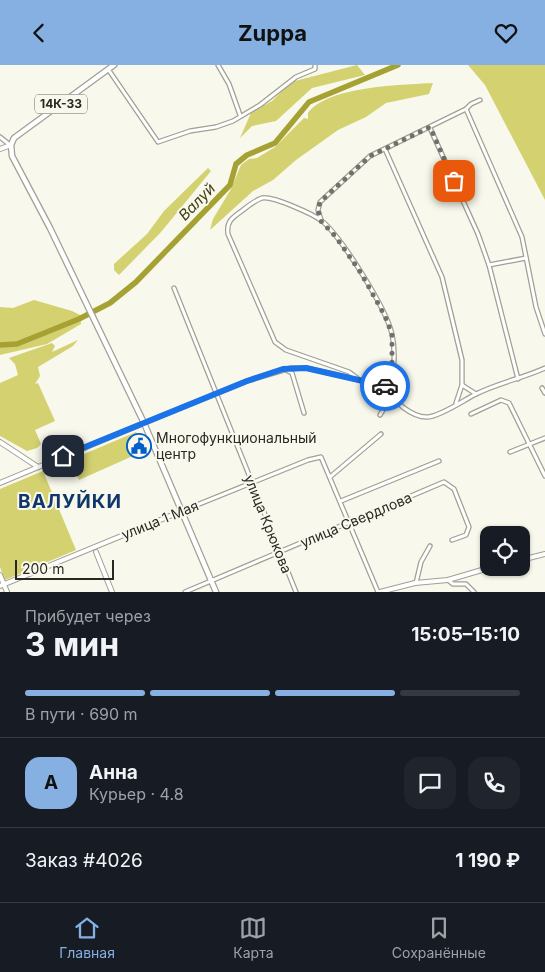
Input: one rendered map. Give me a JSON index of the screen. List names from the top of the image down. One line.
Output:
{"streets":{"main road":["14К-33","улица 1 Мая"],"street":["улица Свердлова","улица Крюкова"]},"crossings":[["улица 1 Мая","улица Крюкова"],["улица Свердлова","улица Крюкова"]],"districts":["ВАЛУЙКИ"],"water":["Валуй"],"places":{"public building":["Многофункциональный центр"]},"scale_bar":"200 m","page":{"header":"Zuppa","scale":"200 m","heading":["3 мин","Прибудет через","15:05–15:10"],"panel":["Анна","Курьер · 4.8","Заказ #4026","1 190 ₽"],"bar":"В пути · 690 m","round":"А","tabs":["Главная","Карта","Сохранённые"]}}
